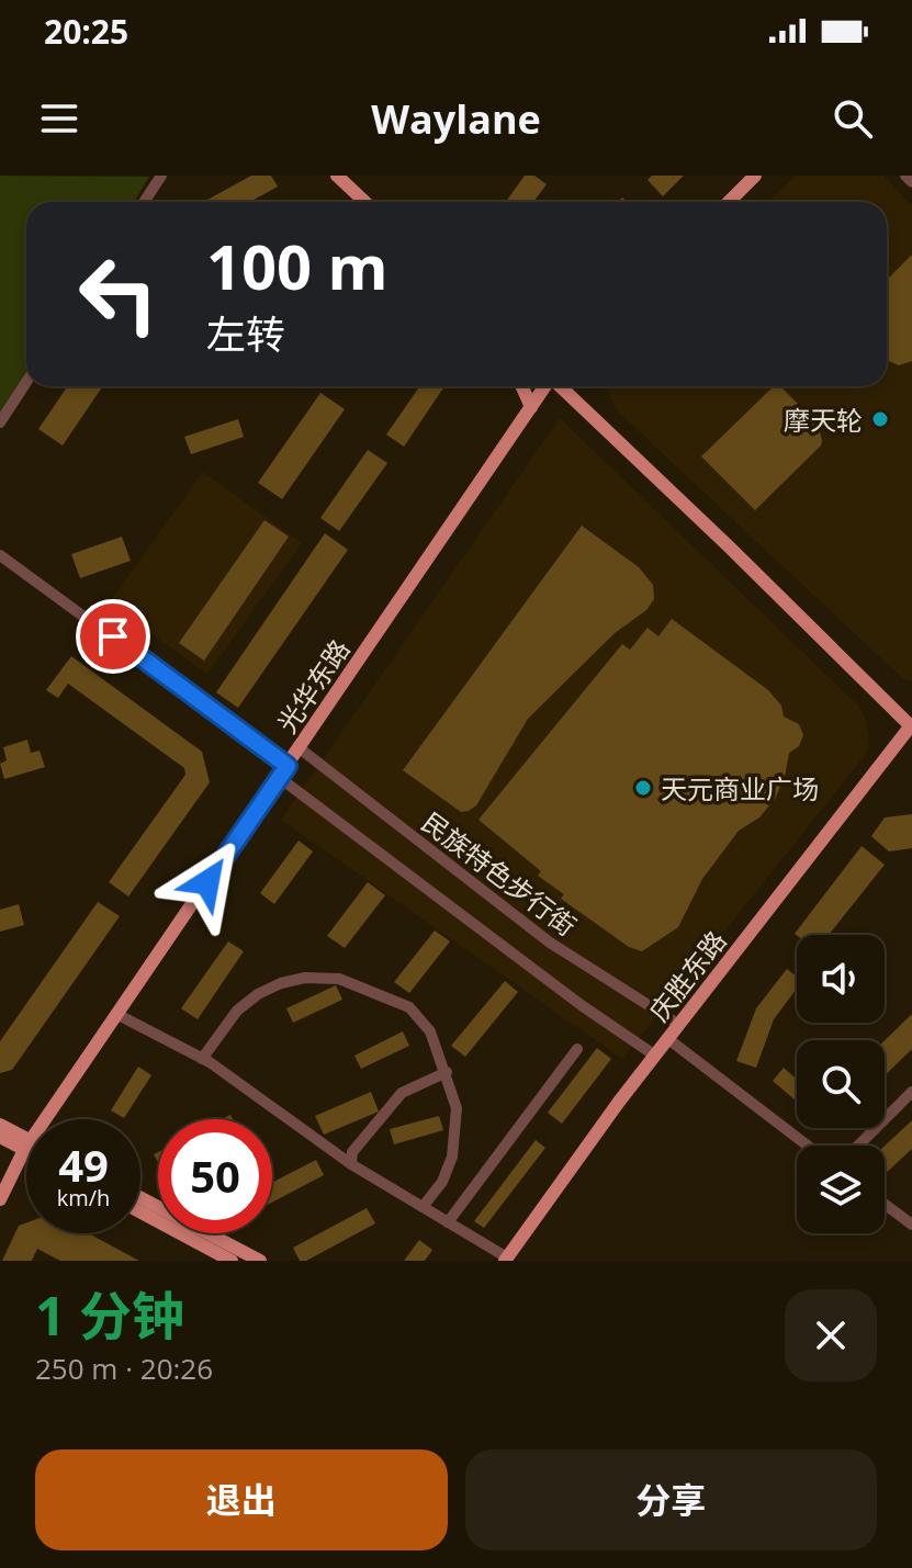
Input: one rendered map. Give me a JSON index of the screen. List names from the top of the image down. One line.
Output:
{"streets":{"main road":["光华东路","庆胜东路"],"street":["民族特色步行街"]},"crossings":[["光华东路","民族特色步行街"],["民族特色步行街","庆胜东路"]],"places":["摩天轮","天元商业广场"],"page":{"status":"20:25","header":"Waylane","turn":["100 m","左转"],"speed":"49 km/h","limit":"50","heading":["1 分钟","250 m · 20:26"],"buttons":["退出","分享"]}}
